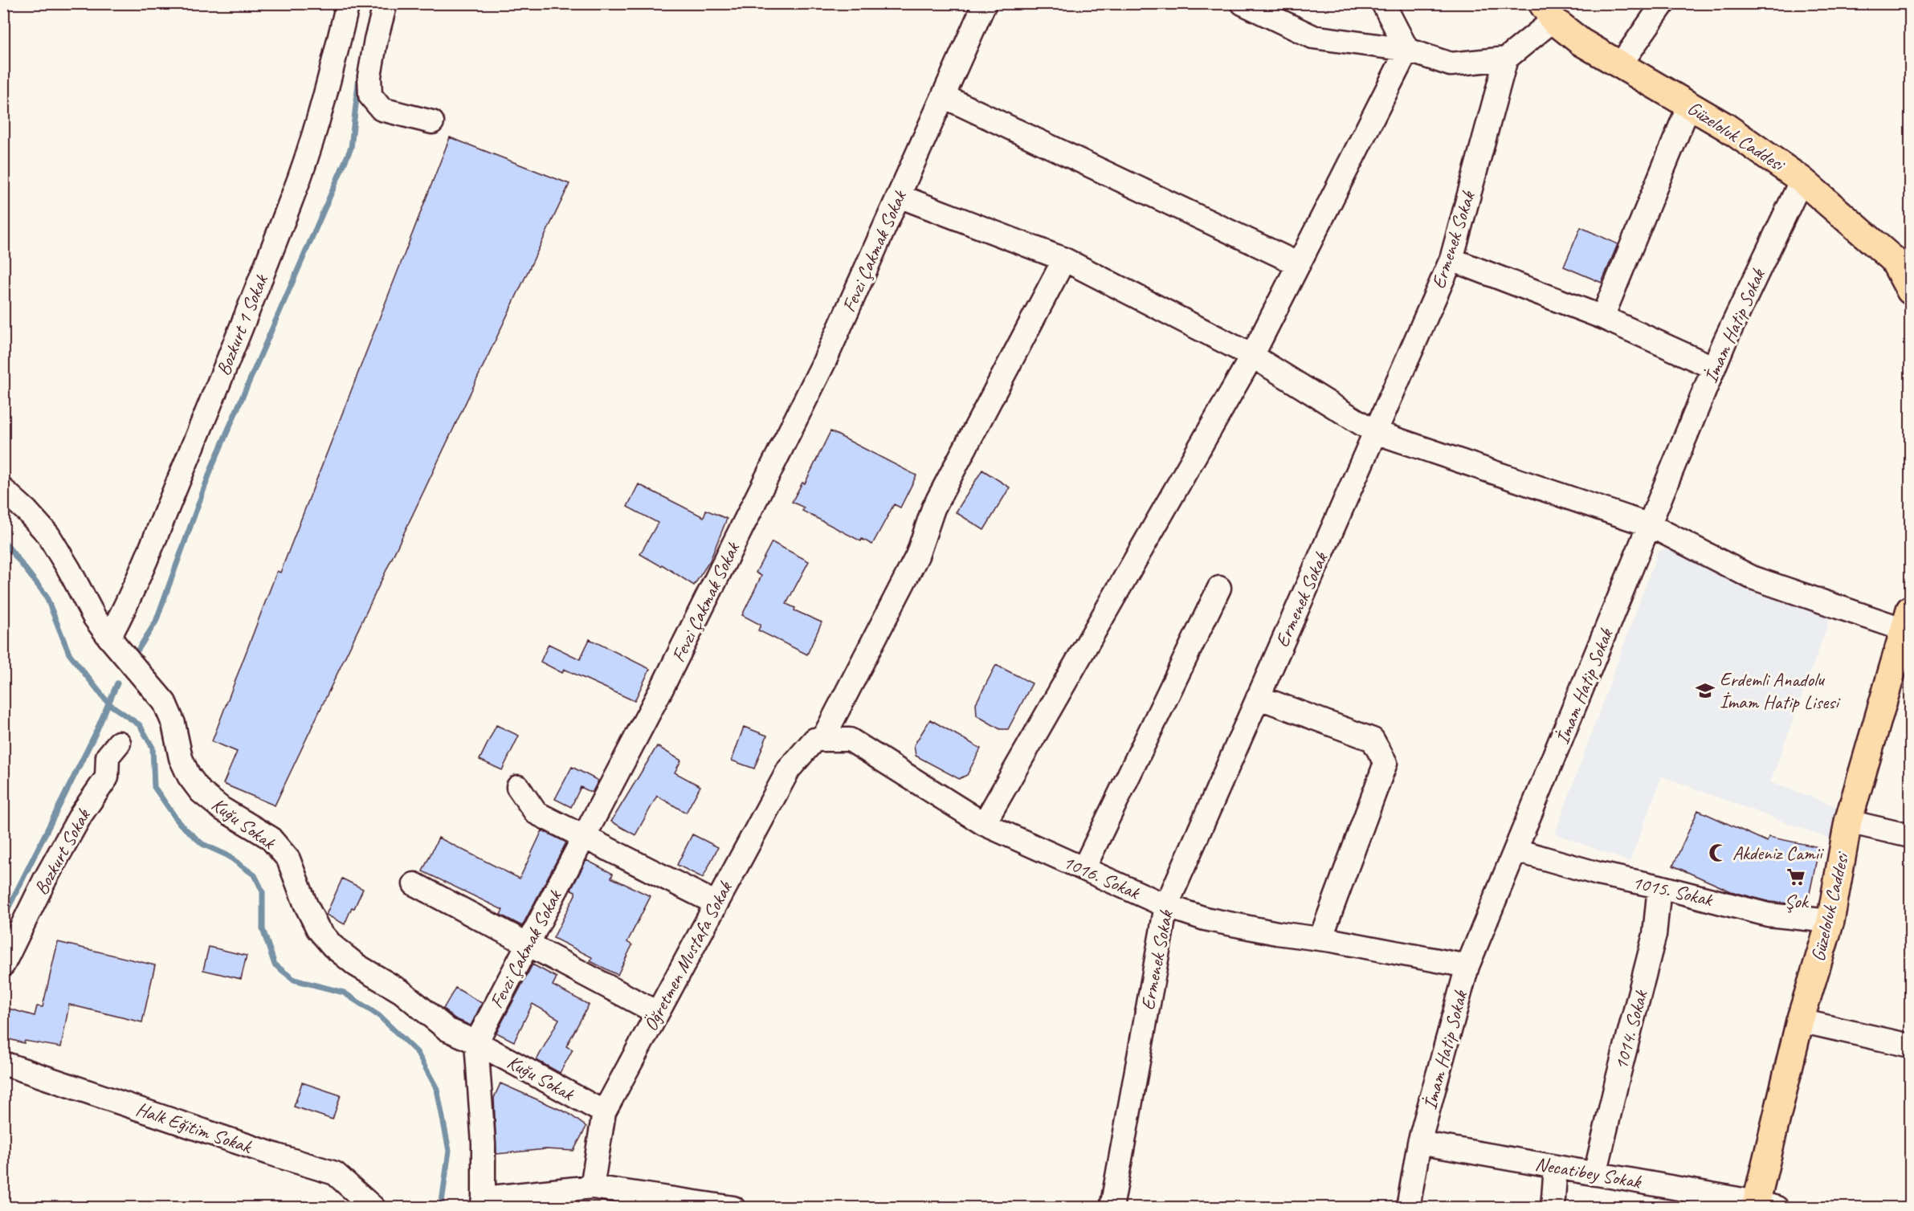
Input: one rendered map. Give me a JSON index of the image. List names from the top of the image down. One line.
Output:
{"streets":{"main road":["Güzeloluk Caddesi"],"street":["Ermenek Sokak","Fevzi Çakmak Sokak","Bozkurt 1 Sokak","İmam Hatip Sokak","Kuğu Sokak","Bozkurt Sokak","1016. Sokak","1015. Sokak","Öğretmen Mustafa Sokak","1014. Sokak","Halk Eğitim Sokak","Necatibey Sokak"]},"crossings":[["Güzeloluk Caddesi","İmam Hatip Sokak"],["Güzeloluk Caddesi","1015. Sokak"],["Güzeloluk Caddesi","Necatibey Sokak"],["Ermenek Sokak","1016. Sokak"],["Fevzi Çakmak Sokak","Kuğu Sokak"],["Bozkurt 1 Sokak","Kuğu Sokak"],["İmam Hatip Sokak","1016. Sokak"],["İmam Hatip Sokak","1015. Sokak"],["İmam Hatip Sokak","Necatibey Sokak"],["Kuğu Sokak","Öğretmen Mustafa Sokak"],["1016. Sokak","Öğretmen Mustafa Sokak"],["1015. Sokak","1014. Sokak"],["1014. Sokak","Necatibey Sokak"]],"places":{"school or university":["Erdemli Anadolu İmam Hatip Lisesi"],"mosque":["Akdeniz Camii"],"supermarket":["Şok"]}}
